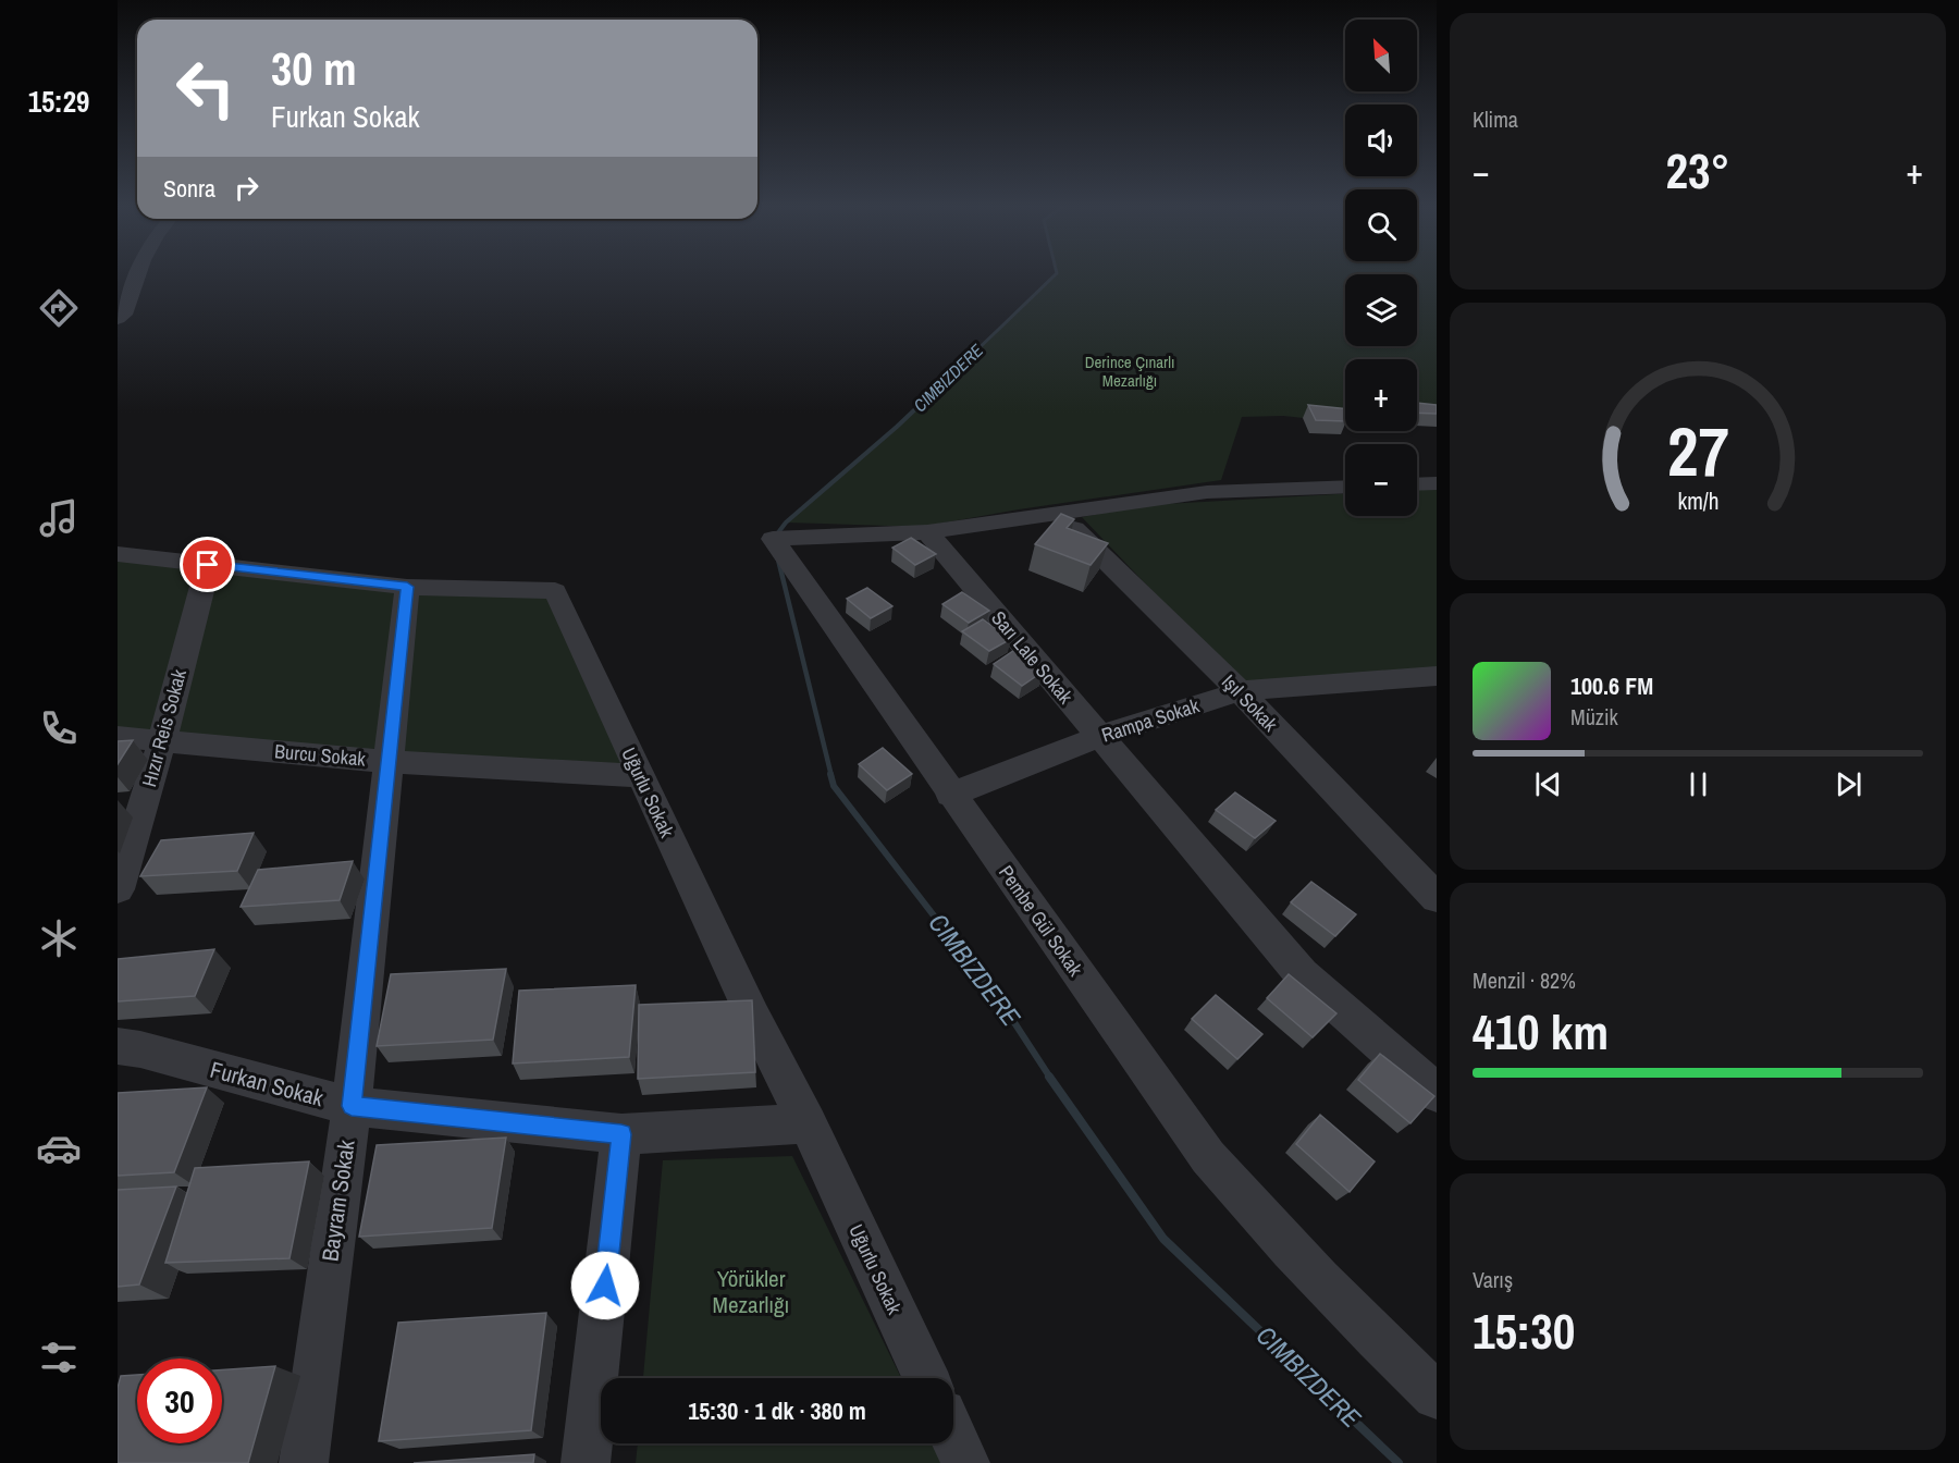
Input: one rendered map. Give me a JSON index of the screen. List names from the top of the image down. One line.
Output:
{"streets":{"street":["Sarı Lale Sokak","Işıl Sokak","Rampa Sokak","Hızır Reis Sokak","Burcu Sokak","Uğurlu Sokak","Pembe Gül Sokak","Furkan Sokak","Bayram Sokak"]},"crossings":[["Sarı Lale Sokak","Rampa Sokak"],["Sarı Lale Sokak","Pembe Gül Sokak"],["Işıl Sokak","Rampa Sokak"],["Rampa Sokak","Pembe Gül Sokak"],["Hızır Reis Sokak","Burcu Sokak"],["Hızır Reis Sokak","Uğurlu Sokak"],["Burcu Sokak","Uğurlu Sokak"],["Burcu Sokak","Bayram Sokak"],["Uğurlu Sokak","Furkan Sokak"],["Uğurlu Sokak","Bayram Sokak"],["Furkan Sokak","Bayram Sokak"]],"water":["CIMBIZDERE"],"parks":["Derince Çınarlı Mezarlığı","Yörükler Mezarlığı"],"north":"top left","page":{"tabs":"15:29","tile":["Klima",["Menzil · 82%","410 km"],["Varış","15:30"]],"map_buttons":["+","−"],"turn":["30 m","Furkan Sokak"],"heat":["−","23°","+"],"then":"Sonra","song":["100.6 FM","Müzik"],"limit":"30","trip":"15:30 · 1 dk · 380 m","gauge":["27","km/h"]}}
